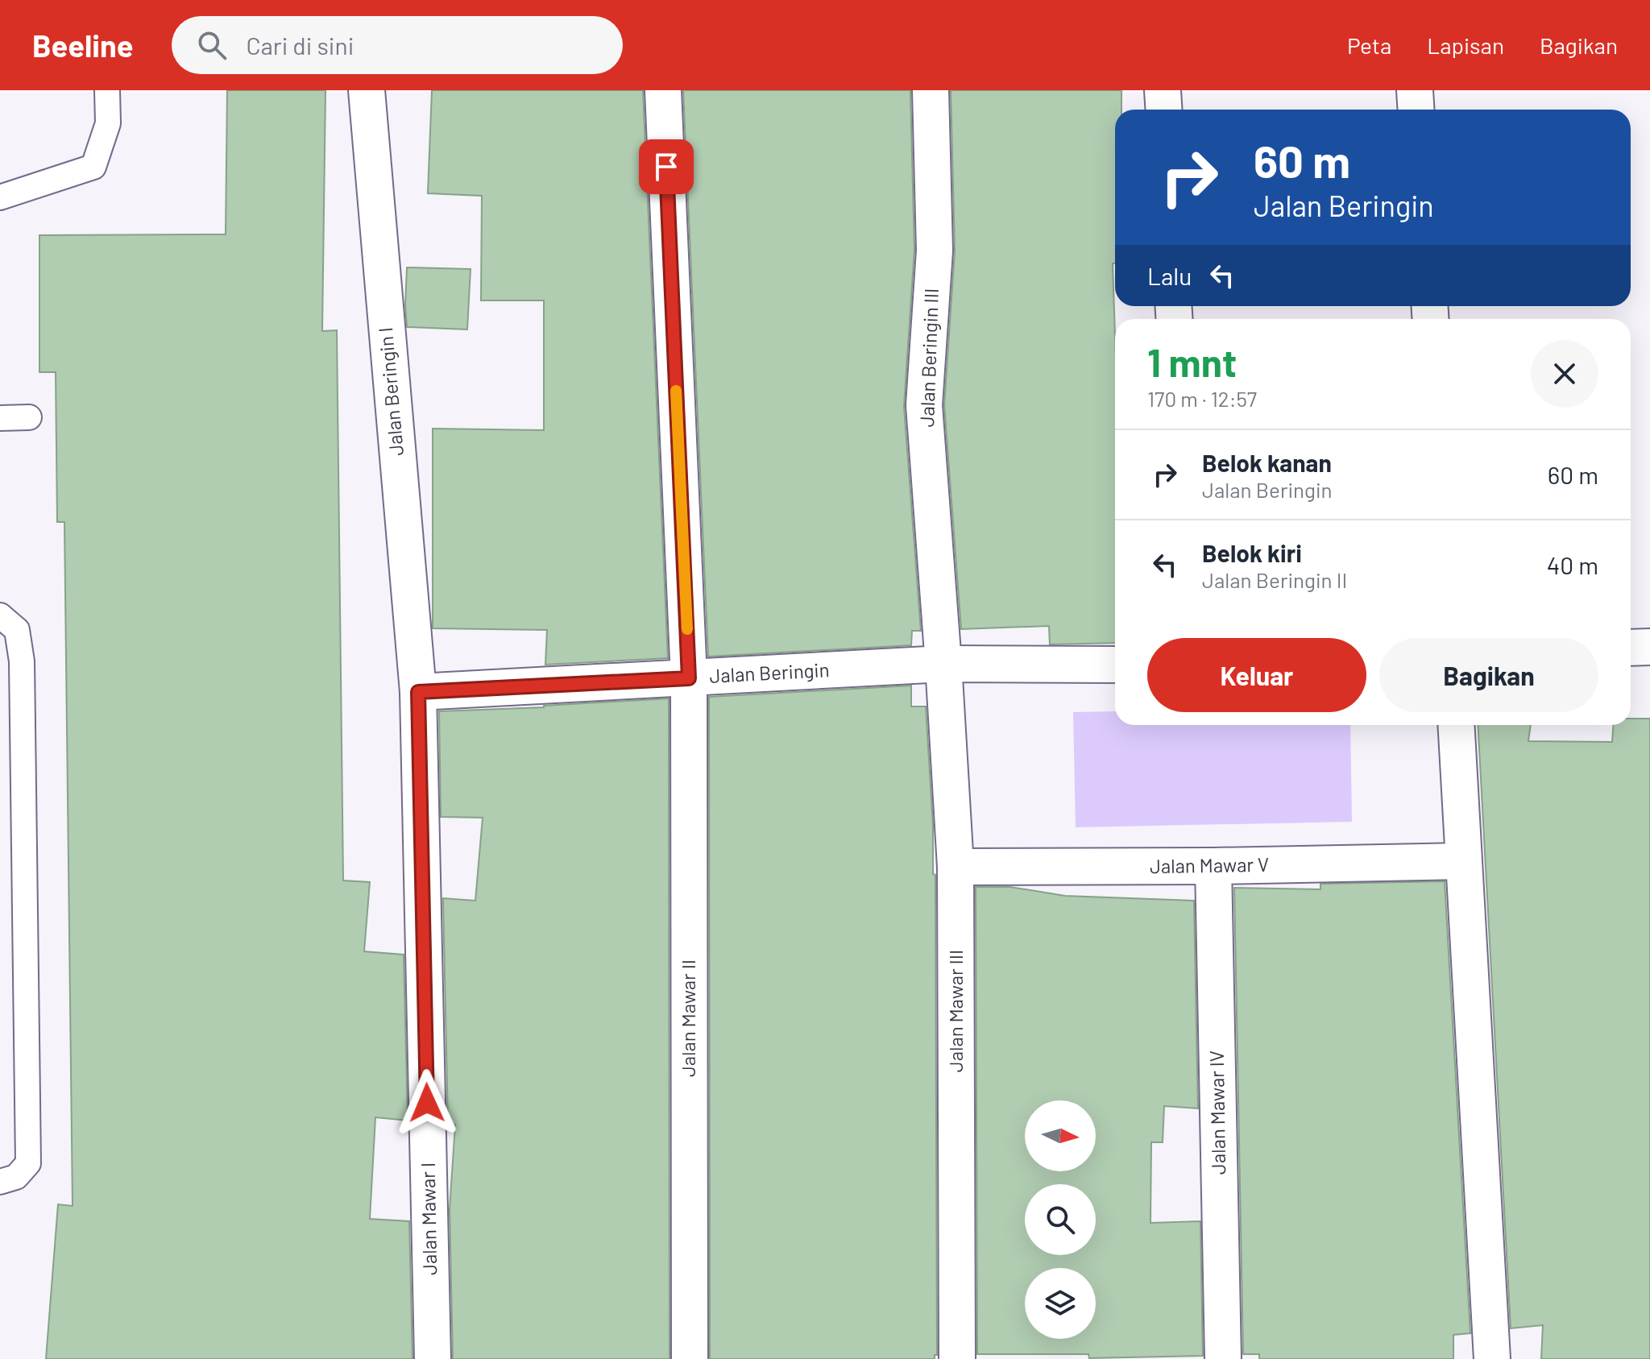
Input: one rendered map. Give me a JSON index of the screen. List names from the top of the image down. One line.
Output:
{"streets":{"street":["Jalan Beringin III","Jalan Beringin I","Jalan Beringin","Jalan Mawar V","Jalan Mawar III","Jalan Mawar II","Jalan Mawar IV","Jalan Mawar I"]},"crossings":[["Jalan Beringin III","Jalan Beringin"],["Jalan Beringin III","Jalan Mawar III"],["Jalan Beringin I","Jalan Beringin"],["Jalan Beringin I","Jalan Mawar I"],["Jalan Beringin","Jalan Mawar III"],["Jalan Beringin","Jalan Mawar II"],["Jalan Beringin","Jalan Mawar I"],["Jalan Mawar V","Jalan Mawar III"],["Jalan Mawar V","Jalan Mawar IV"]],"north":"right","page":{"header":"Beeline","search":"Cari di sini","nav":["Peta","Lapisan","Bagikan"],"turn":["60 m","Jalan Beringin"],"then":"Lalu","heading":["1 mnt","170 m · 12:57"],"list":[{"name":"Belok kanan","note":"Jalan Beringin","value":"60 m"},{"name":"Belok kiri","note":"Jalan Beringin II","value":"40 m"}],"buttons":["Keluar","Bagikan"]}}
